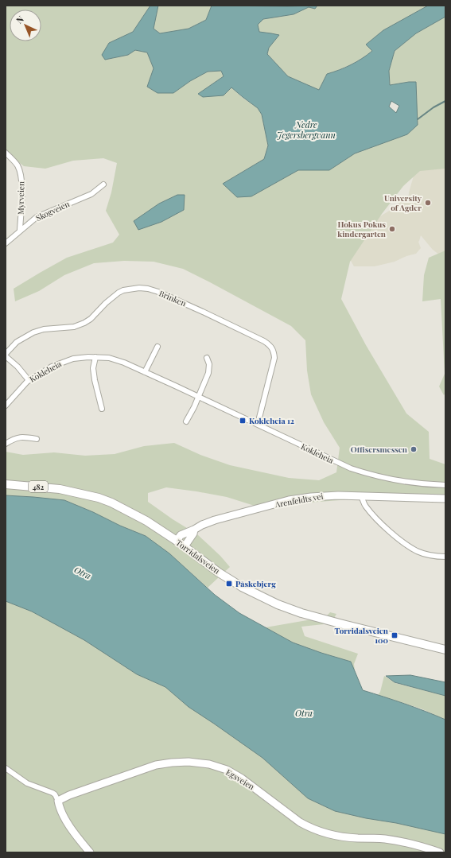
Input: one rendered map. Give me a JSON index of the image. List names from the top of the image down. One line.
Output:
{"streets":{"main road":["482","Torridalsveien"],"street":["Myrveien","Skogveien","Brinken","Kokleheia","Arenfeldts vei","Egsveien"]},"crossings":[["Myrveien","Skogveien"],["Brinken","Kokleheia"],["Arenfeldts vei","Torridalsveien"]],"water":["Nedre Jegersbergvann","Otra"],"places":{"other":["University of Agder","Hokus Pokus kindergarten","Offisersmessen"],"transit":["Kokleheia 12","Påskebjerg","Torridalsveien 100"]},"north":"top left"}
